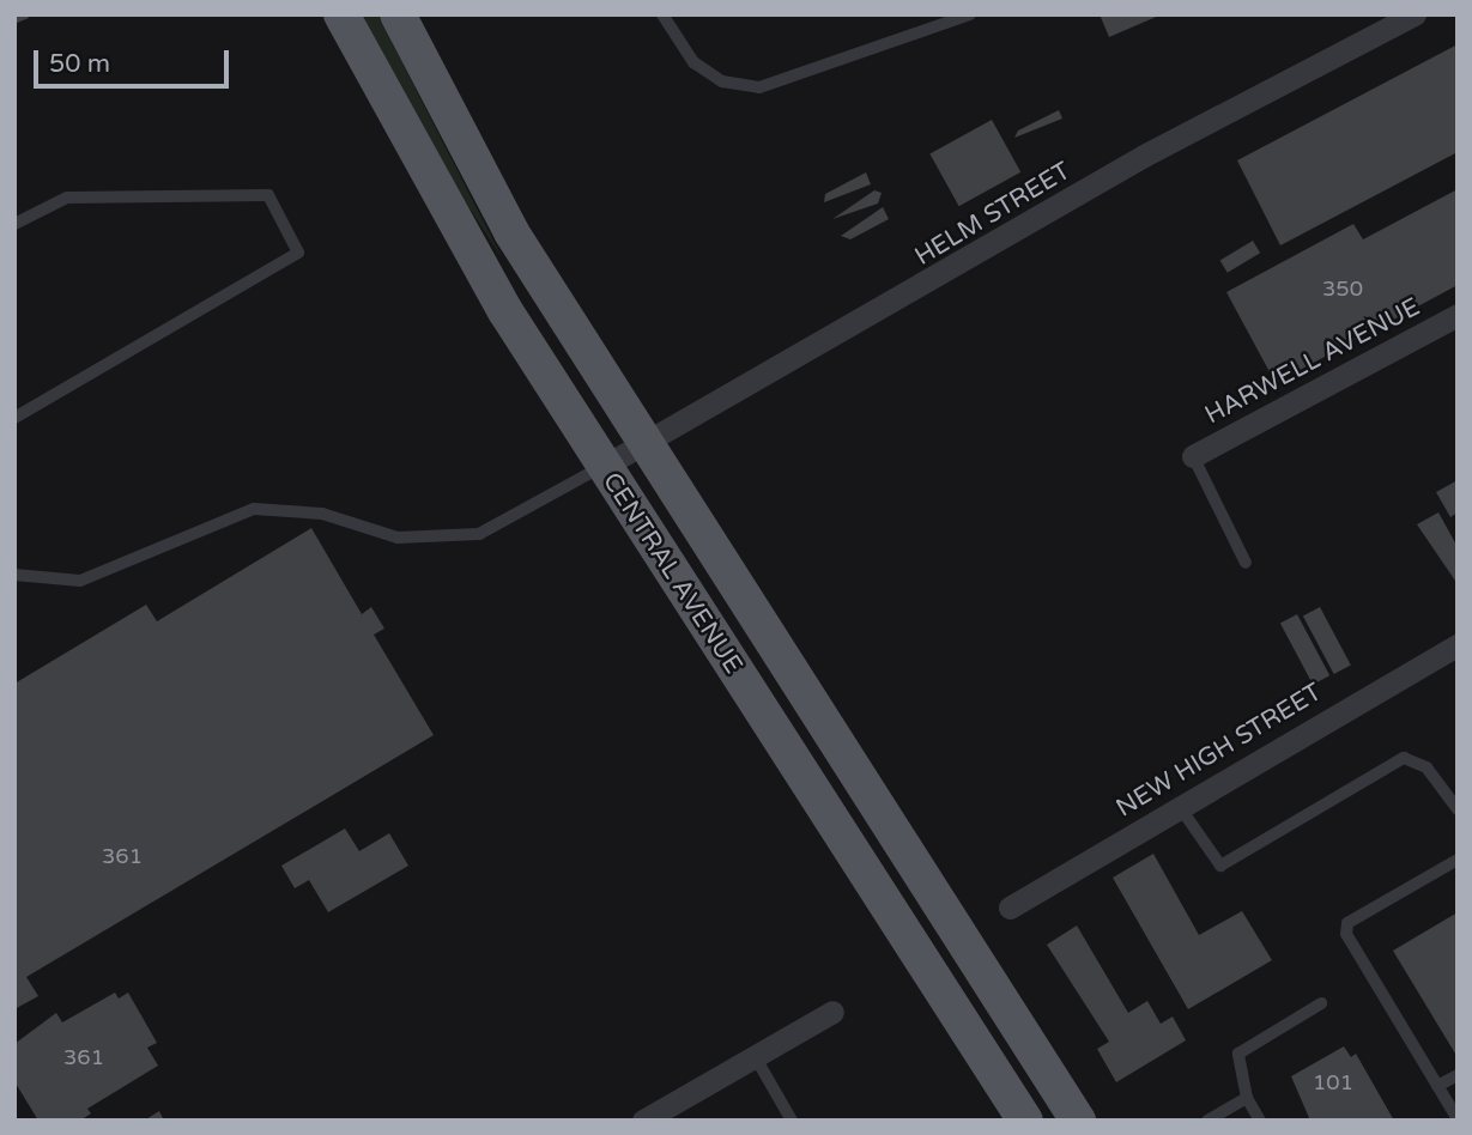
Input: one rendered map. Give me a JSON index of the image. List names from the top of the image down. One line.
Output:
{"streets":{"main road":["CENTRAL AVENUE"],"street":["HELM STREET","HARWELL AVENUE","NEW HIGH STREET"]},"crossings":[["HELM STREET","CENTRAL AVENUE"]],"house_numbers":["350","361","361","101"],"scale_bar":"50 m"}
